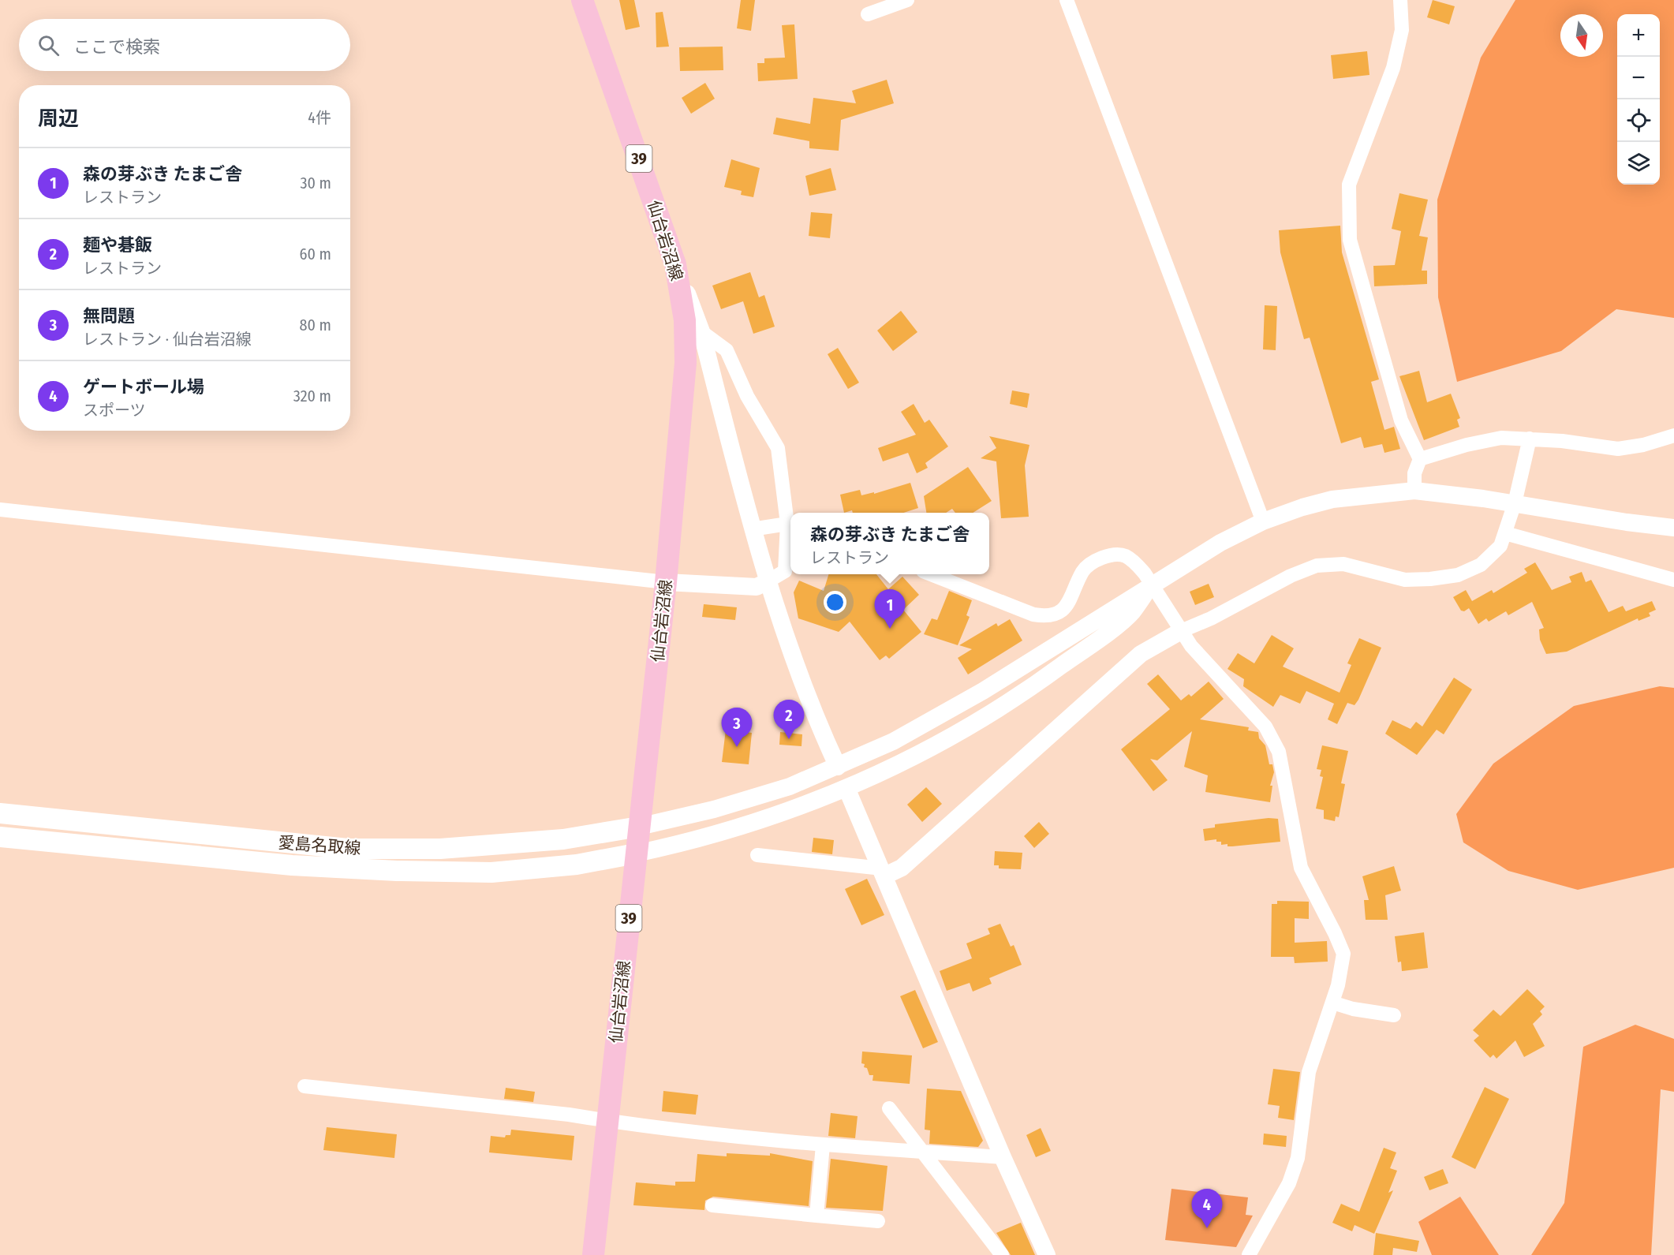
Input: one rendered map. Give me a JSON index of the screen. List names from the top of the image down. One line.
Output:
{"streets":{"main road":["39","仙台岩沼線","愛島名取線"]},"crossings":[["仙台岩沼線","愛島名取線"]],"north":"bottom","page":{"map_buttons":["+","−"],"search":"ここで検索","heading":["周辺","4件"],"list":[{"mark":"1","name":"森の芽ぶき たまご舎","note":"レストラン","value":"30 m"},{"mark":"2","name":"麺や碁飯","note":"レストラン","value":"60 m"},{"mark":"3","name":"無問題","note":"レストラン · 仙台岩沼線","value":"80 m"},{"mark":"4","name":"ゲートボール場","note":"スポーツ","value":"320 m"}],"popup":["森の芽ぶき たまご舎","レストラン"],"pins":["1","2","3","4"]}}
